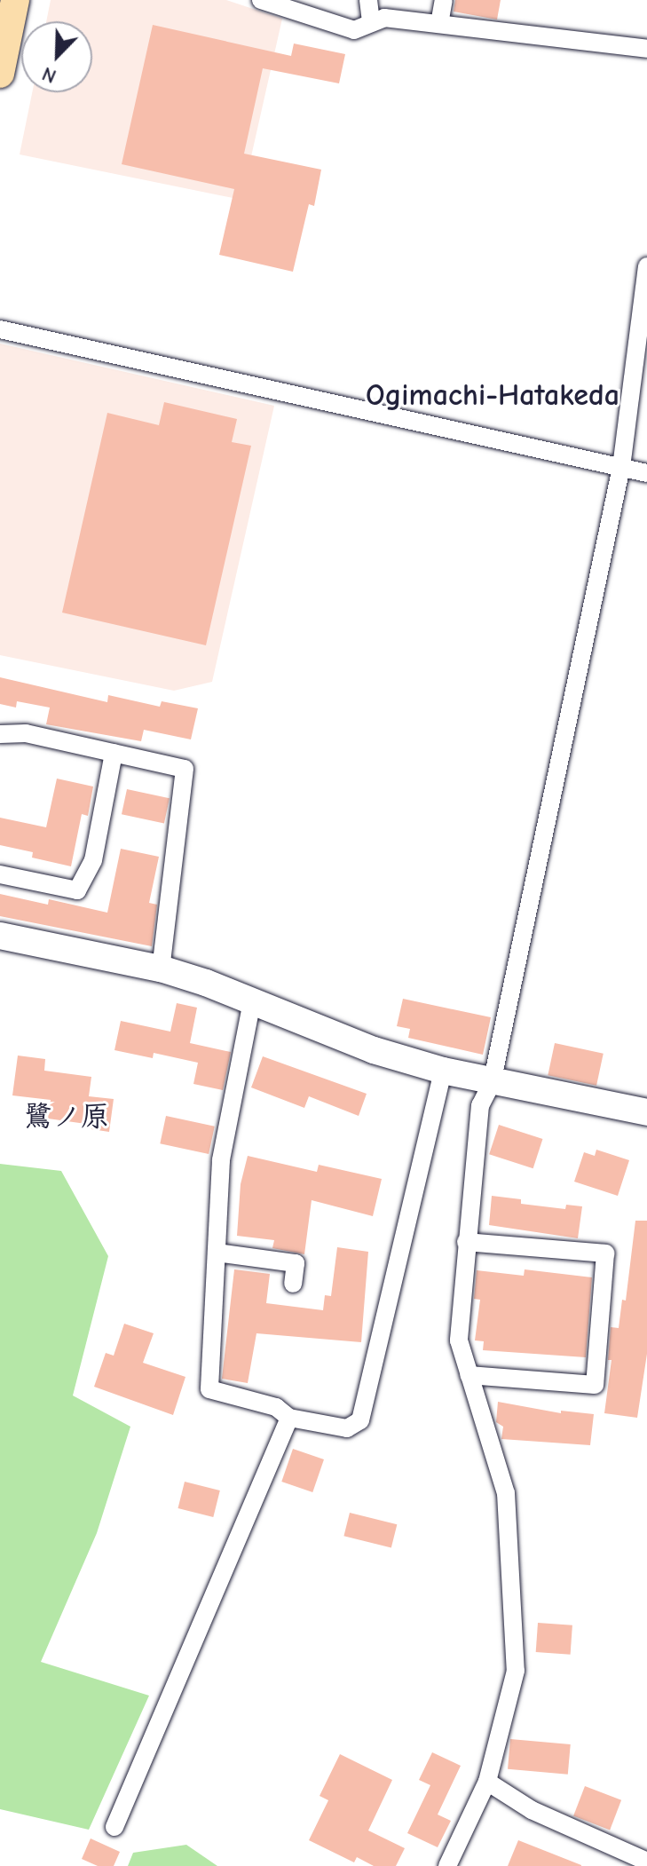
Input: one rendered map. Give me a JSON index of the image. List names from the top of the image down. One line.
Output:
{"districts":["Ogimachi-Hatakeda","鷺ノ原"],"north":"bottom left"}
